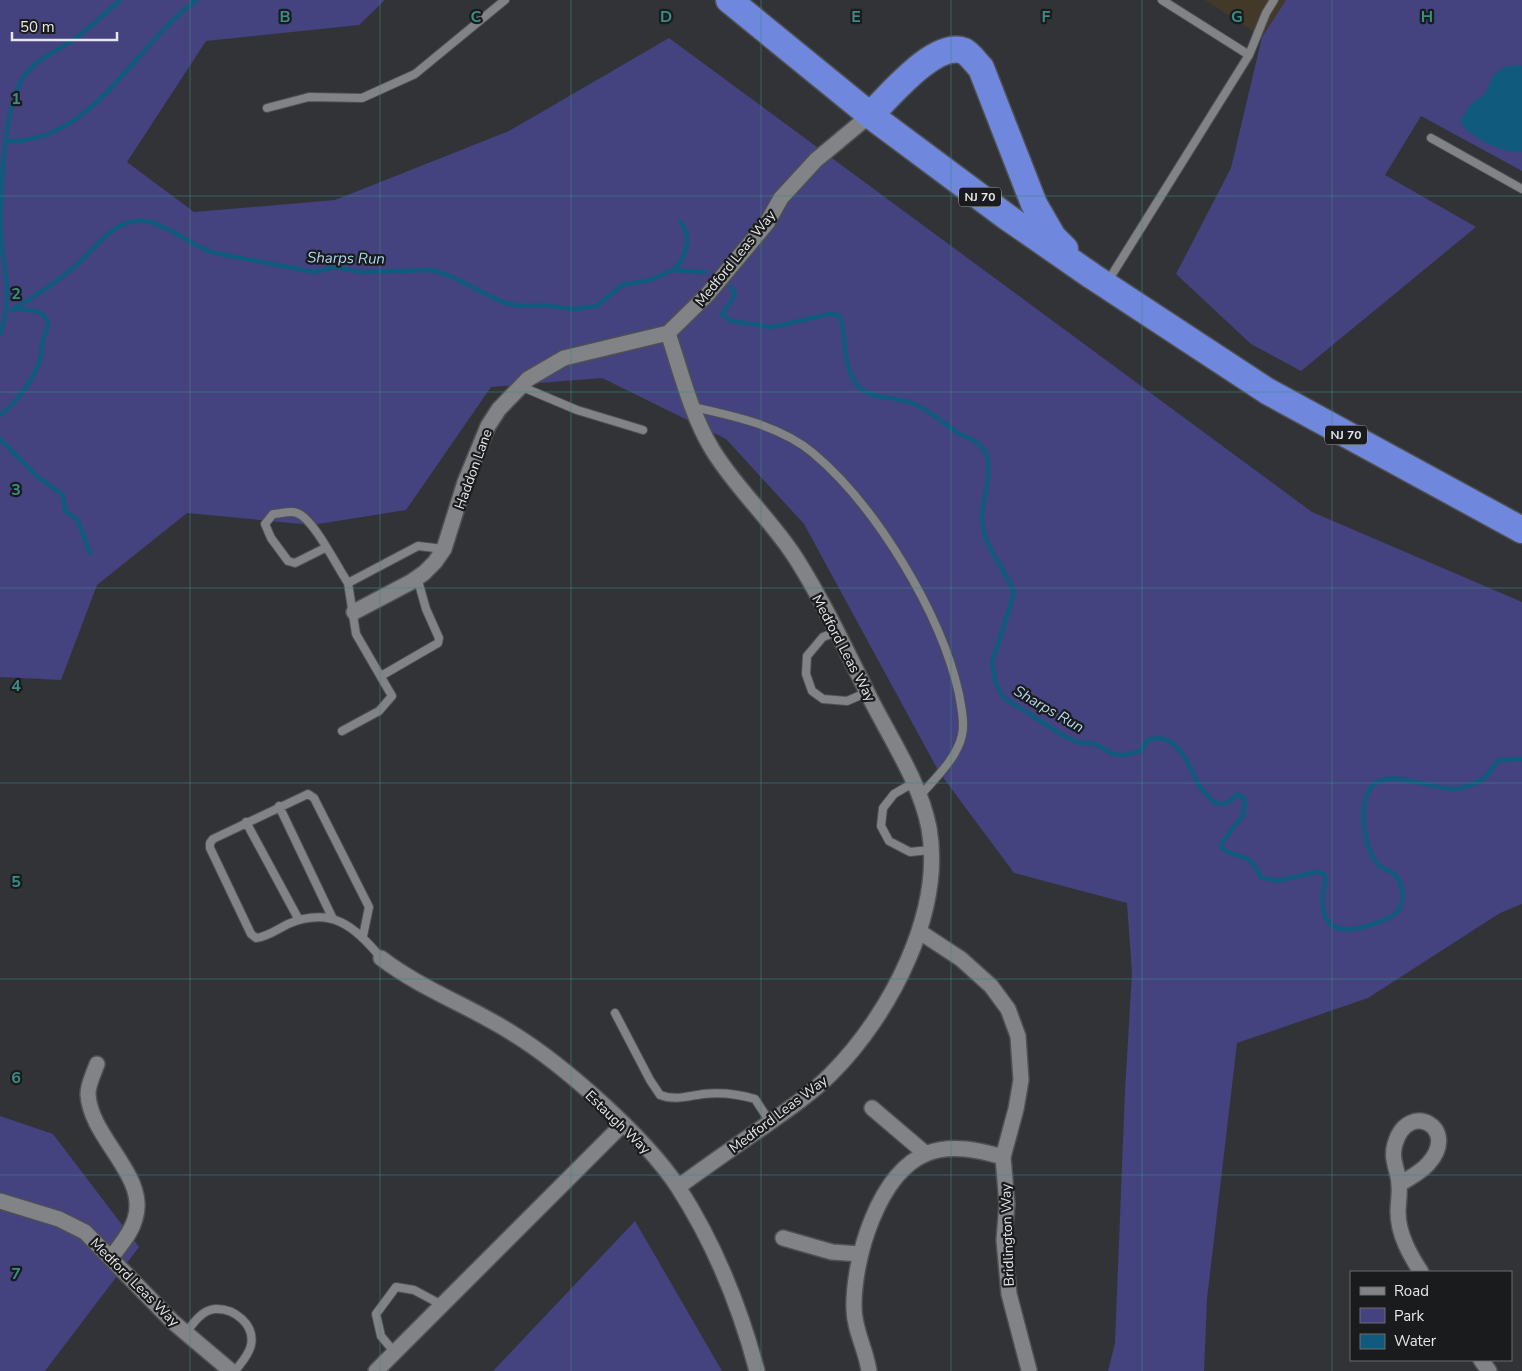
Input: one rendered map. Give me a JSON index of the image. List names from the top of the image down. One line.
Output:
{"streets":{"highway":["NJ 70"],"street":["Medford Leas Way","Haddon Lane","Estaugh Way","Bridlington Way"]},"crossings":[["NJ 70","Medford Leas Way"],["Medford Leas Way","Haddon Lane"],["Medford Leas Way","Estaugh Way"],["Medford Leas Way","Bridlington Way"]],"water":["Sharps Run"],"legend":["Road","Park","Water"],"scale_bar":"50 m","grid":{"columns":["B","C","D","E","F","G","H"],"rows":["1","2","3","4","5","6","7"]}}
